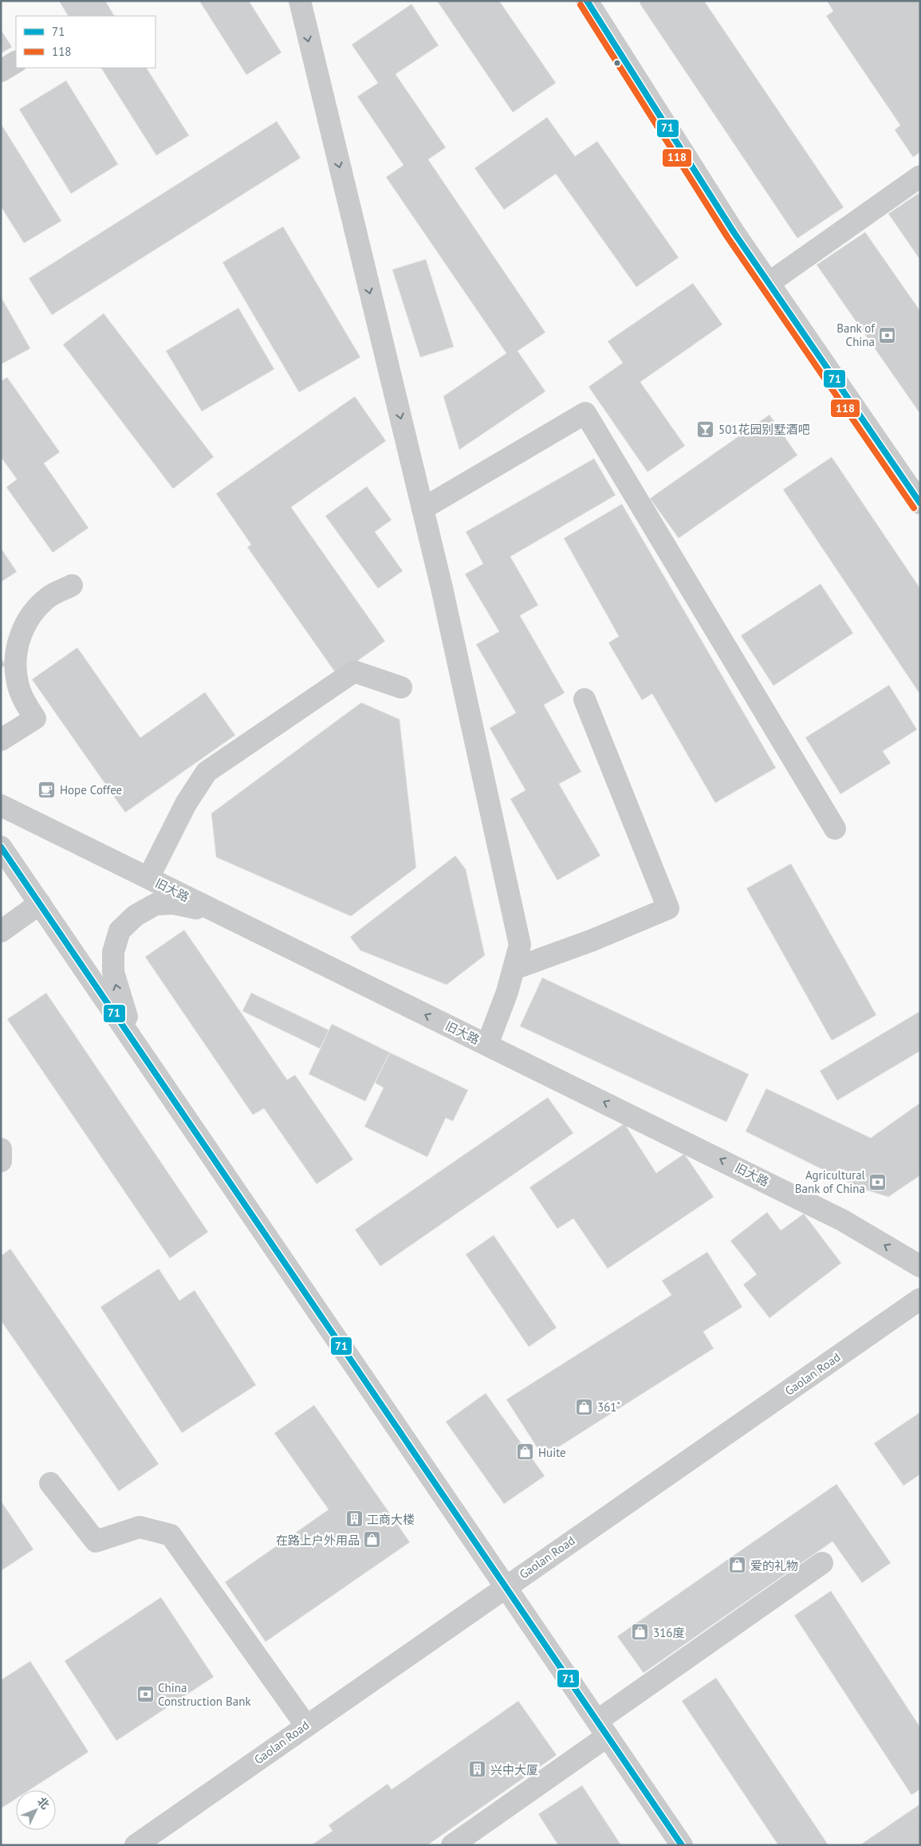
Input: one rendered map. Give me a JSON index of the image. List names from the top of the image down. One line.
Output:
{"streets":{"street":["旧大路","Gaolan Road"]},"one_way":["旧大路"],"places":{"bank":["Bank of China","Agricultural Bank of China","China Construction Bank"],"bar":["501花园别墅酒吧"],"cafe":["Hope Coffee"],"shop":["361˚","Huite","在路上户外用品","爱的礼物","316度"],"building":["工商大楼","兴中大厦"]},"lines":["transit line 71","transit line 118"],"legend":["71","118"],"north":"top right"}
